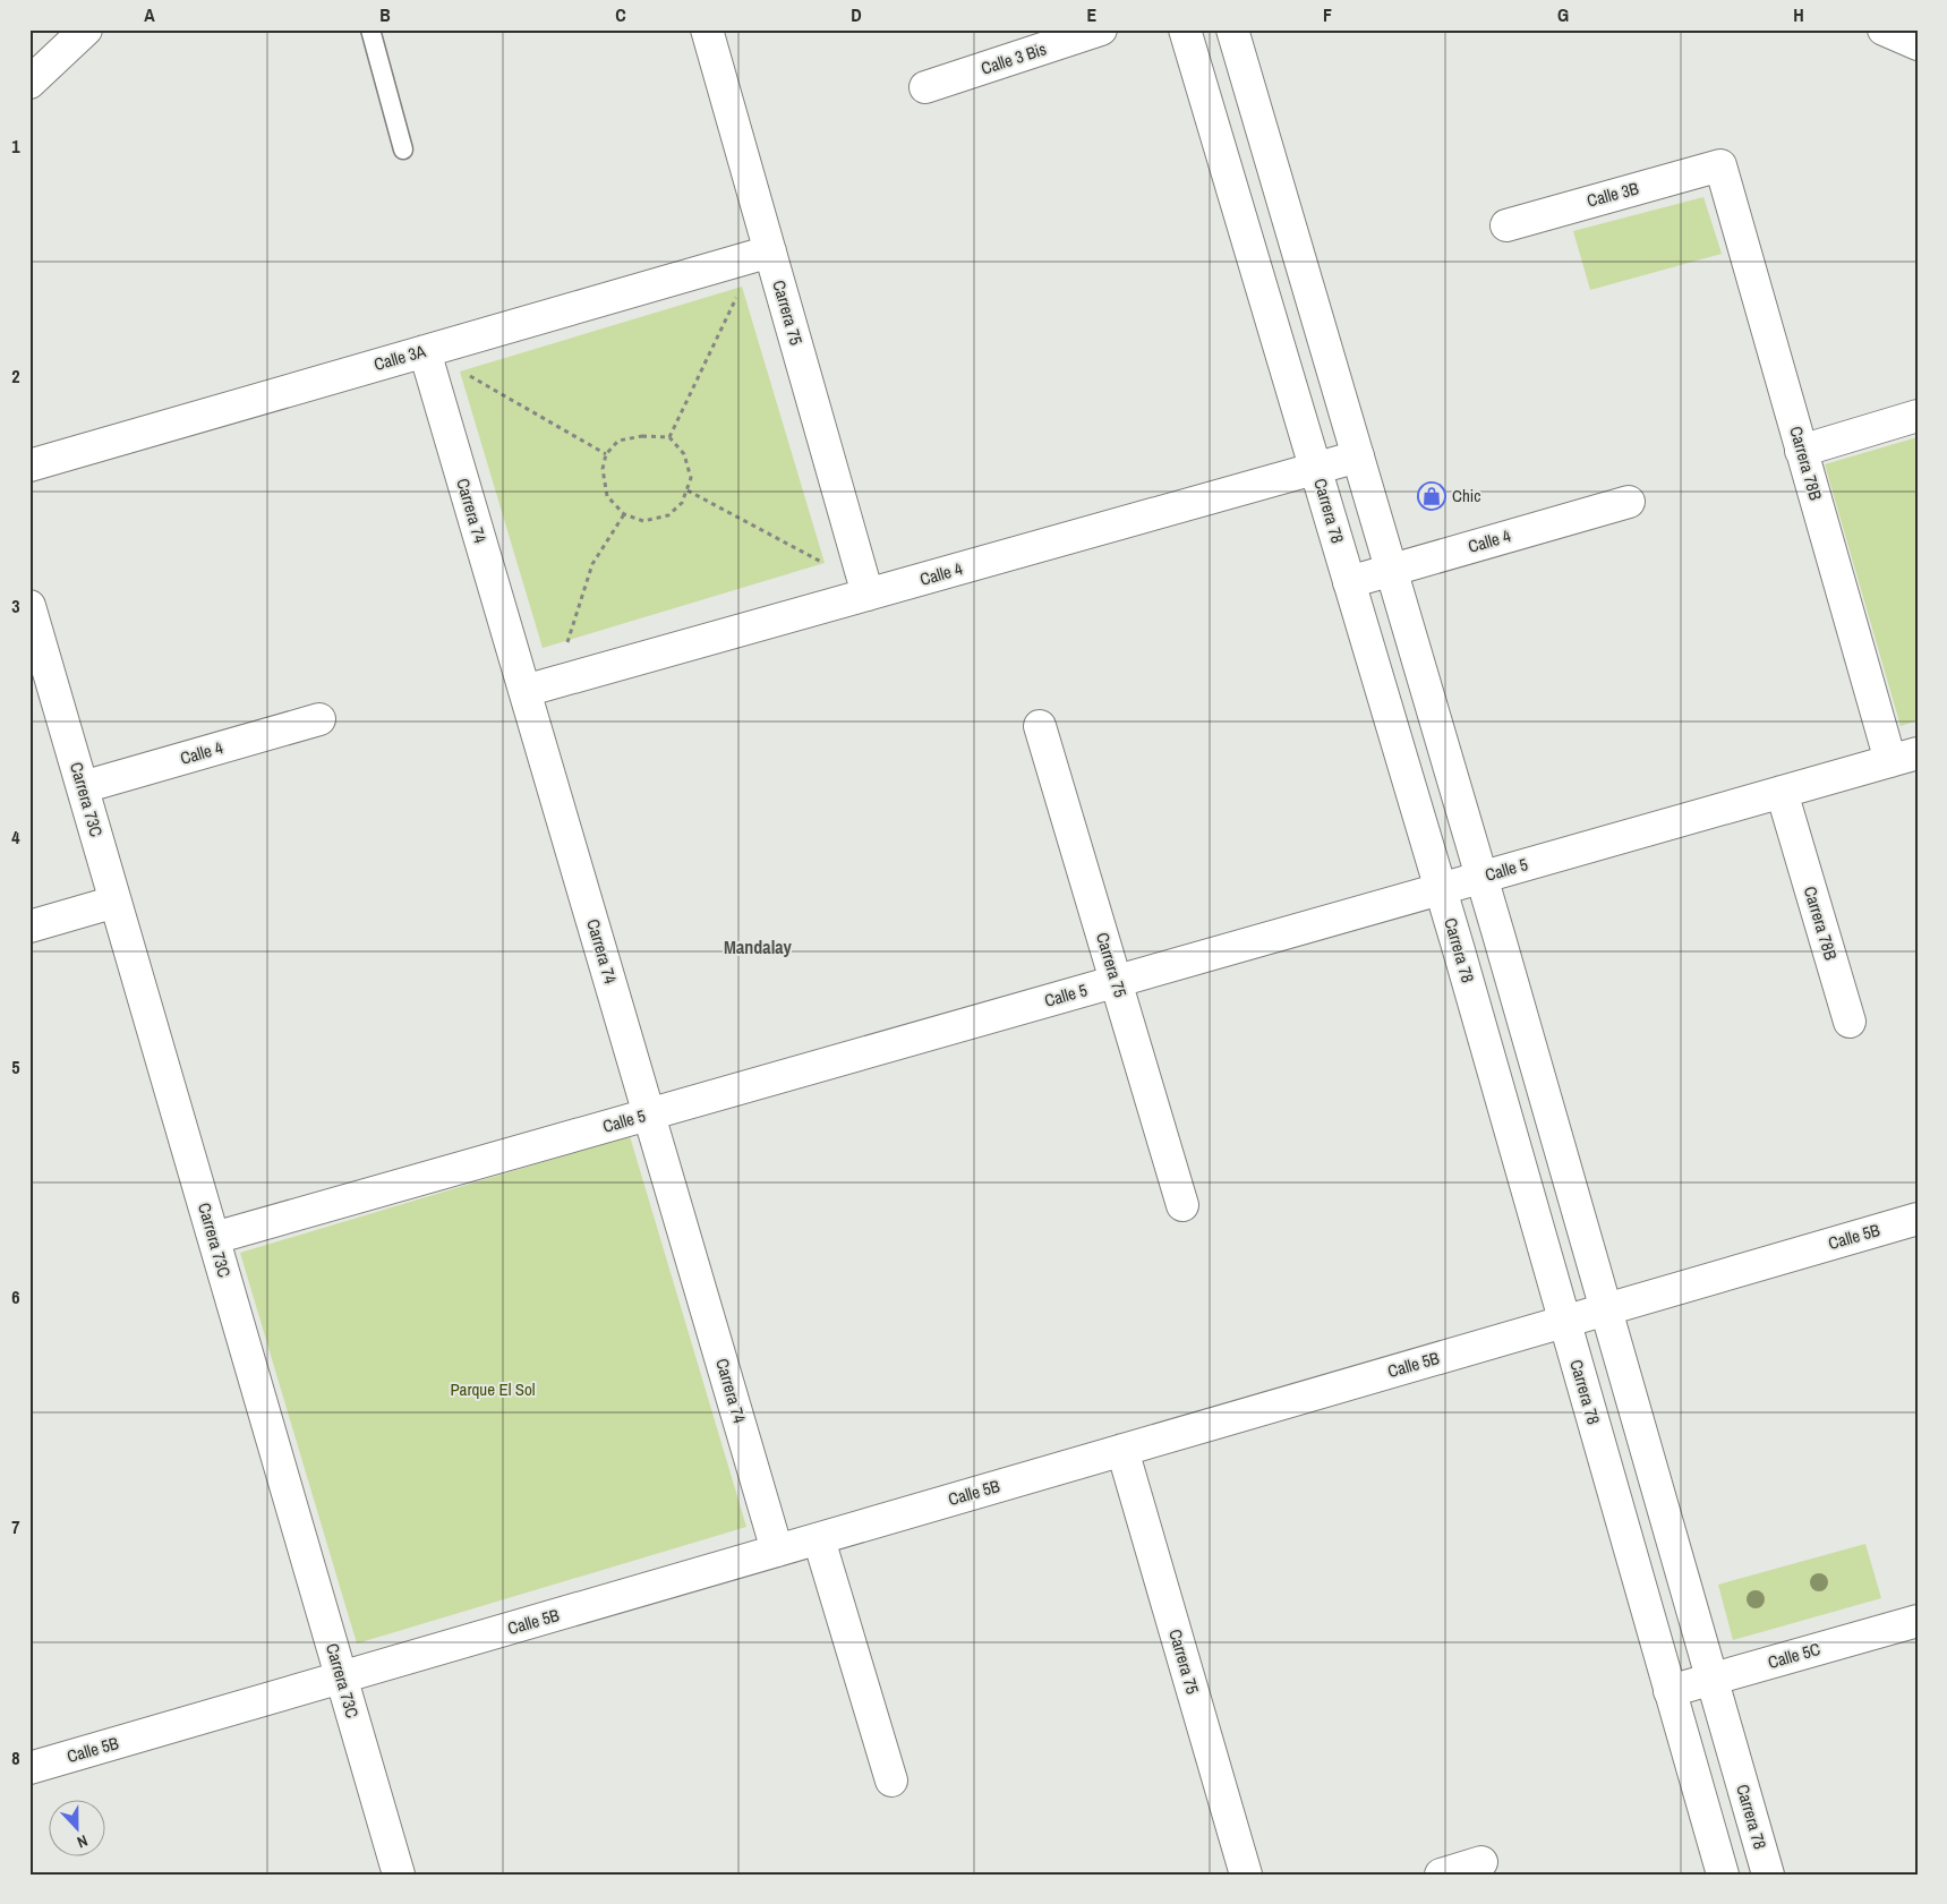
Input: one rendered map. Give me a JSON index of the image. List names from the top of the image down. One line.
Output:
{"streets":{"street":["Calle 3 Bis","Calle 3B","Carrera 75","Calle 3A","Carrera 78B","Carrera 74","Carrera 78","Calle 4","Carrera 73C","Calle 5","Calle 5B","Calle 5C"]},"crossings":[["Calle 3B","Carrera 78B"],["Carrera 75","Calle 3A"],["Carrera 75","Calle 4"],["Carrera 75","Calle 5"],["Carrera 75","Calle 5B"],["Calle 3A","Carrera 74"],["Carrera 78B","Calle 5"],["Carrera 74","Calle 4"],["Carrera 74","Calle 5"],["Carrera 74","Calle 5B"],["Carrera 78","Calle 4"],["Carrera 78","Calle 5"],["Carrera 78","Calle 5B"],["Carrera 78","Calle 5C"],["Calle 4","Carrera 73C"],["Carrera 73C","Calle 5"],["Carrera 73C","Calle 5B"]],"districts":["Mandalay"],"parks":["Parque El Sol"],"places":{"shop":["Chic"]},"north":"bottom","grid":{"columns":["A","B","C","D","E","F","G","H"],"rows":["1","2","3","4","5","6","7","8"]}}
